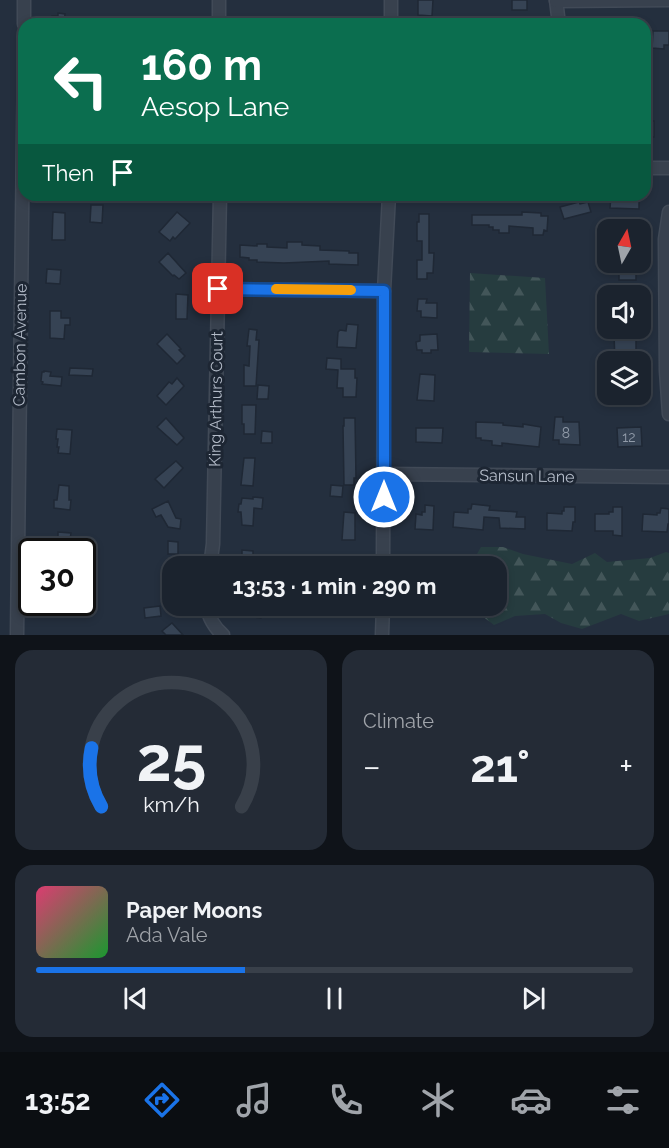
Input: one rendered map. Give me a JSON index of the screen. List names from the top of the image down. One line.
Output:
{"streets":{"street":["Cambon Avenue","King Arthurs Court","Sansun Lane"]},"house_numbers":["8","12"],"north":"top","page":{"turn":["160 m","Aesop Lane"],"then":"Then","limit":"30","trip":"13:53 · 1 min · 290 m","tile":"Climate","heat":["−","21°","+"],"song":["Paper Moons","Ada Vale"],"tabs":"13:52","gauge":["25","km/h"]}}
